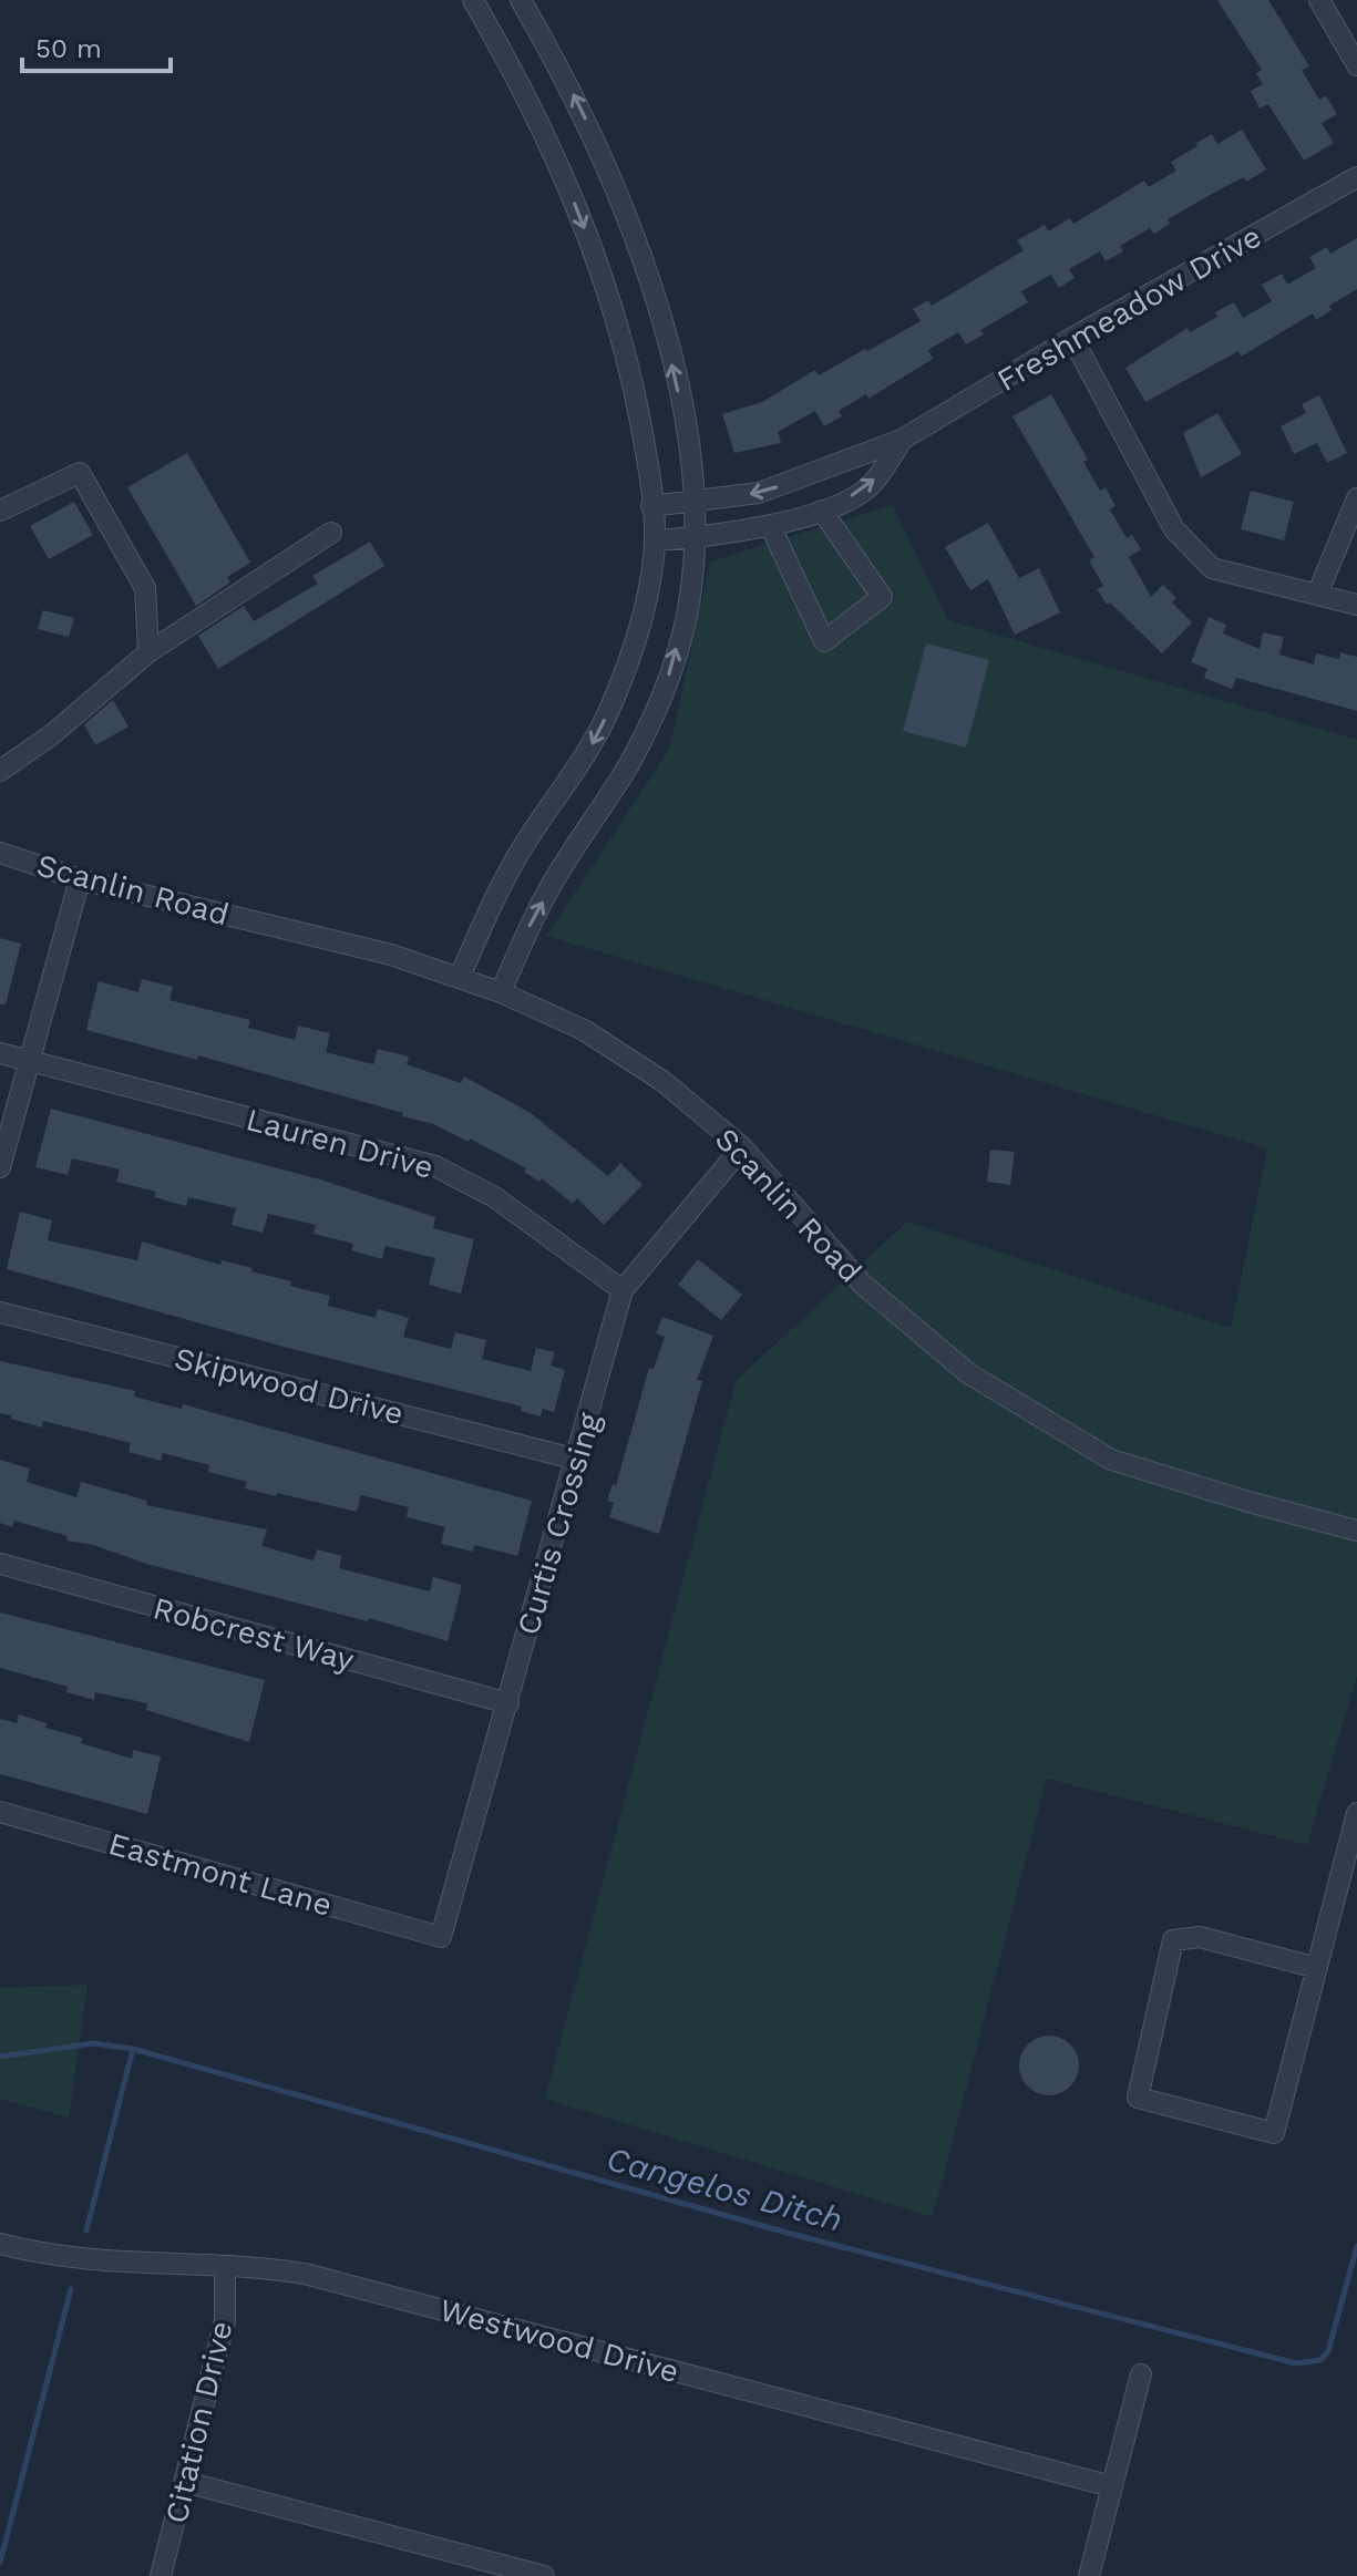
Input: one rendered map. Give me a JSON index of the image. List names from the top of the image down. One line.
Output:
{"streets":{"street":["Freshmeadow Drive","Scanlin Road","Lauren Drive","Skipwood Drive","Curtis Crossing","Robcrest Way","Eastmont Lane","Westwood Drive","Citation Drive"]},"crossings":[["Scanlin Road","Curtis Crossing"],["Lauren Drive","Curtis Crossing"],["Skipwood Drive","Curtis Crossing"],["Curtis Crossing","Robcrest Way"],["Curtis Crossing","Eastmont Lane"],["Westwood Drive","Citation Drive"]],"water":["Cangelos Ditch"],"scale_bar":"50 m"}
